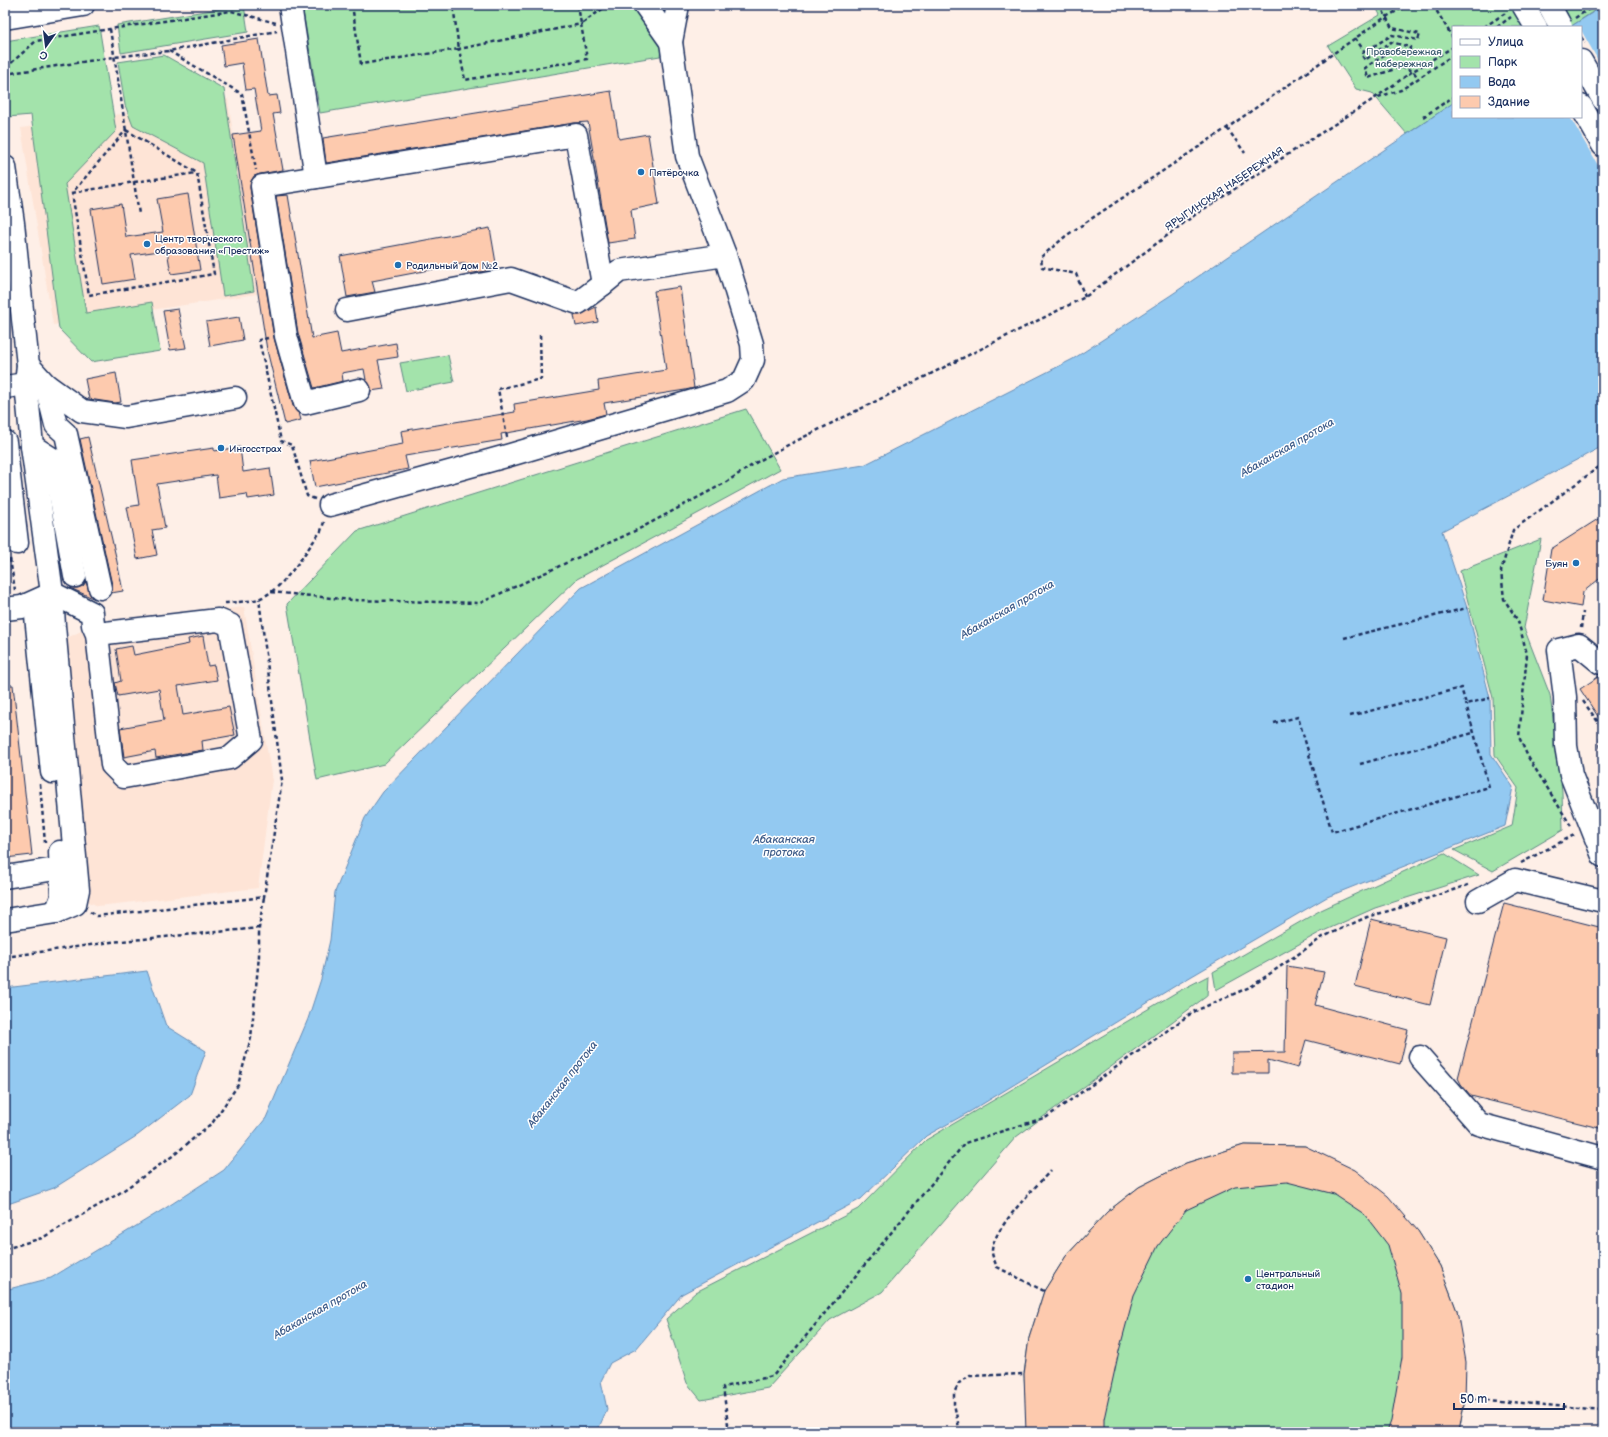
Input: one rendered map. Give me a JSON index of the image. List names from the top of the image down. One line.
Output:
{"streets":{"path":["ЯРЫГИНСКАЯ НАБЕРЕЖНАЯ"]},"water":["Абаканская протока"],"parks":["Правобережная набережная"],"places":["Пятёрочка","Центр творческого образования «Престиж»","Родильный дом №2","Ингосстрах","Буян","Центральный стадион"],"legend":["Улица","Парк","Вода","Здание"],"scale_bar":"50 m","north":"bottom"}
